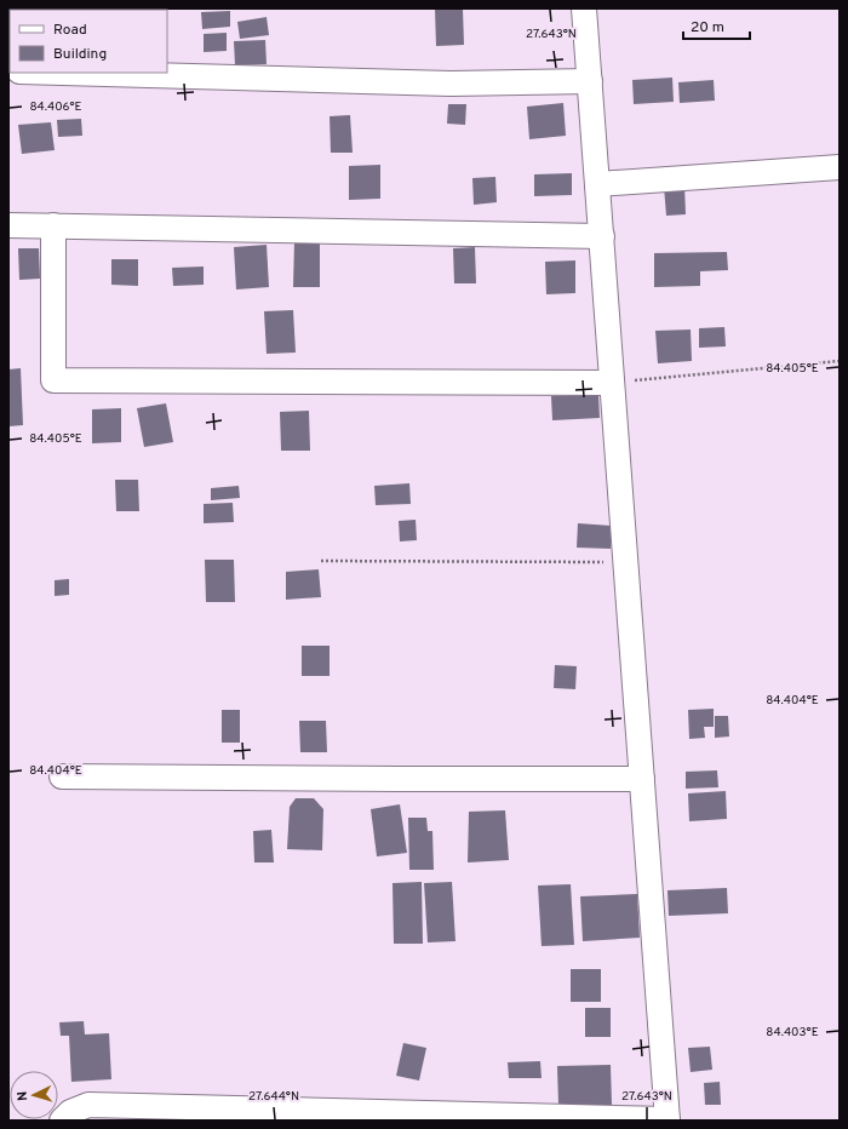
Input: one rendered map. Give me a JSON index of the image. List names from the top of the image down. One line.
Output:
{"legend":["Road","Building"],"scale_bar":"20 m","north":"left","coordinates":["27.643°N","84.406°E","84.405°E","84.404°E","84.403°E","27.644°N"]}
